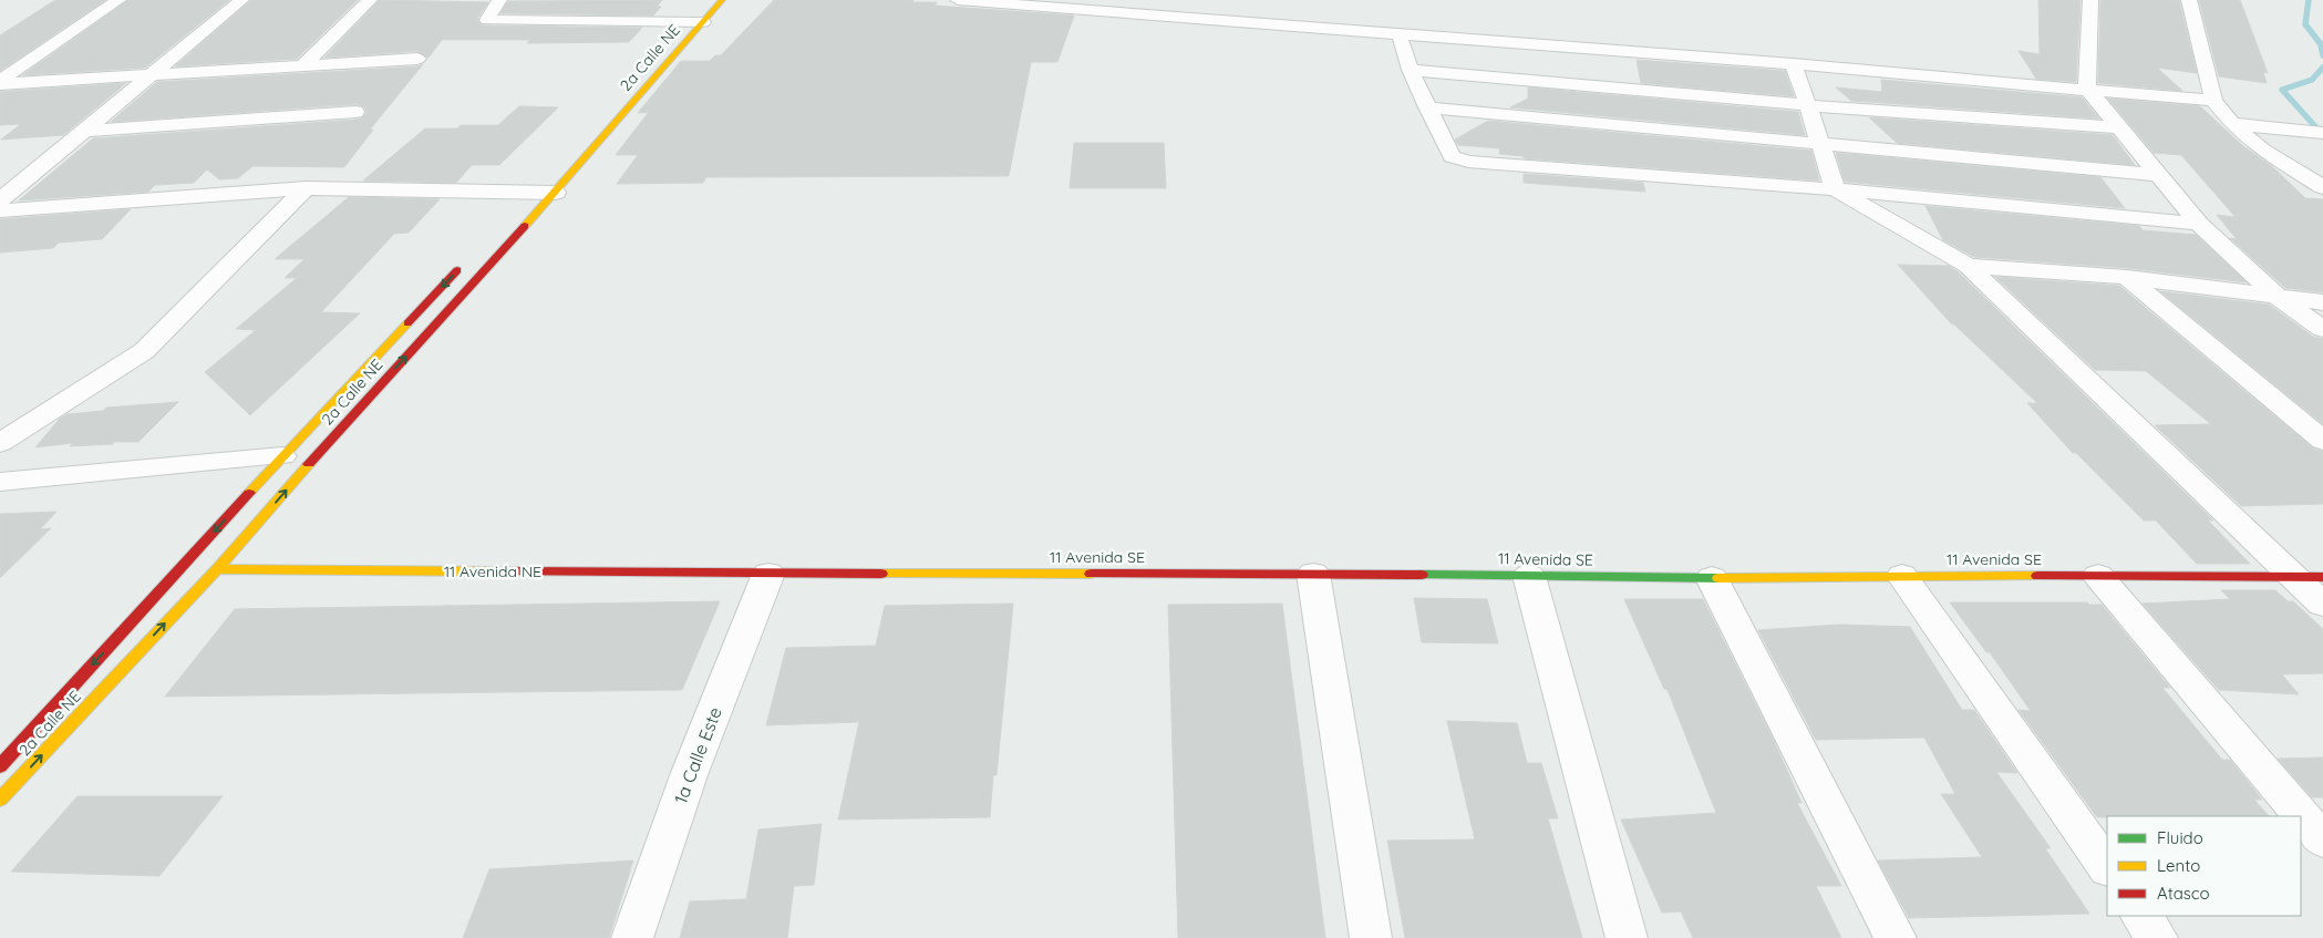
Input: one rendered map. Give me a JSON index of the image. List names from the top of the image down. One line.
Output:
{"streets":{"main road":["2a Calle NE","11 Avenida SE","11 Avenida NE"],"street":["1a Calle Este"]},"crossings":[["2a Calle NE","11 Avenida NE"],["11 Avenida SE","11 Avenida NE"],["11 Avenida SE","1a Calle Este"],["11 Avenida NE","1a Calle Este"]],"legend":["Fluido","Lento","Atasco"]}
